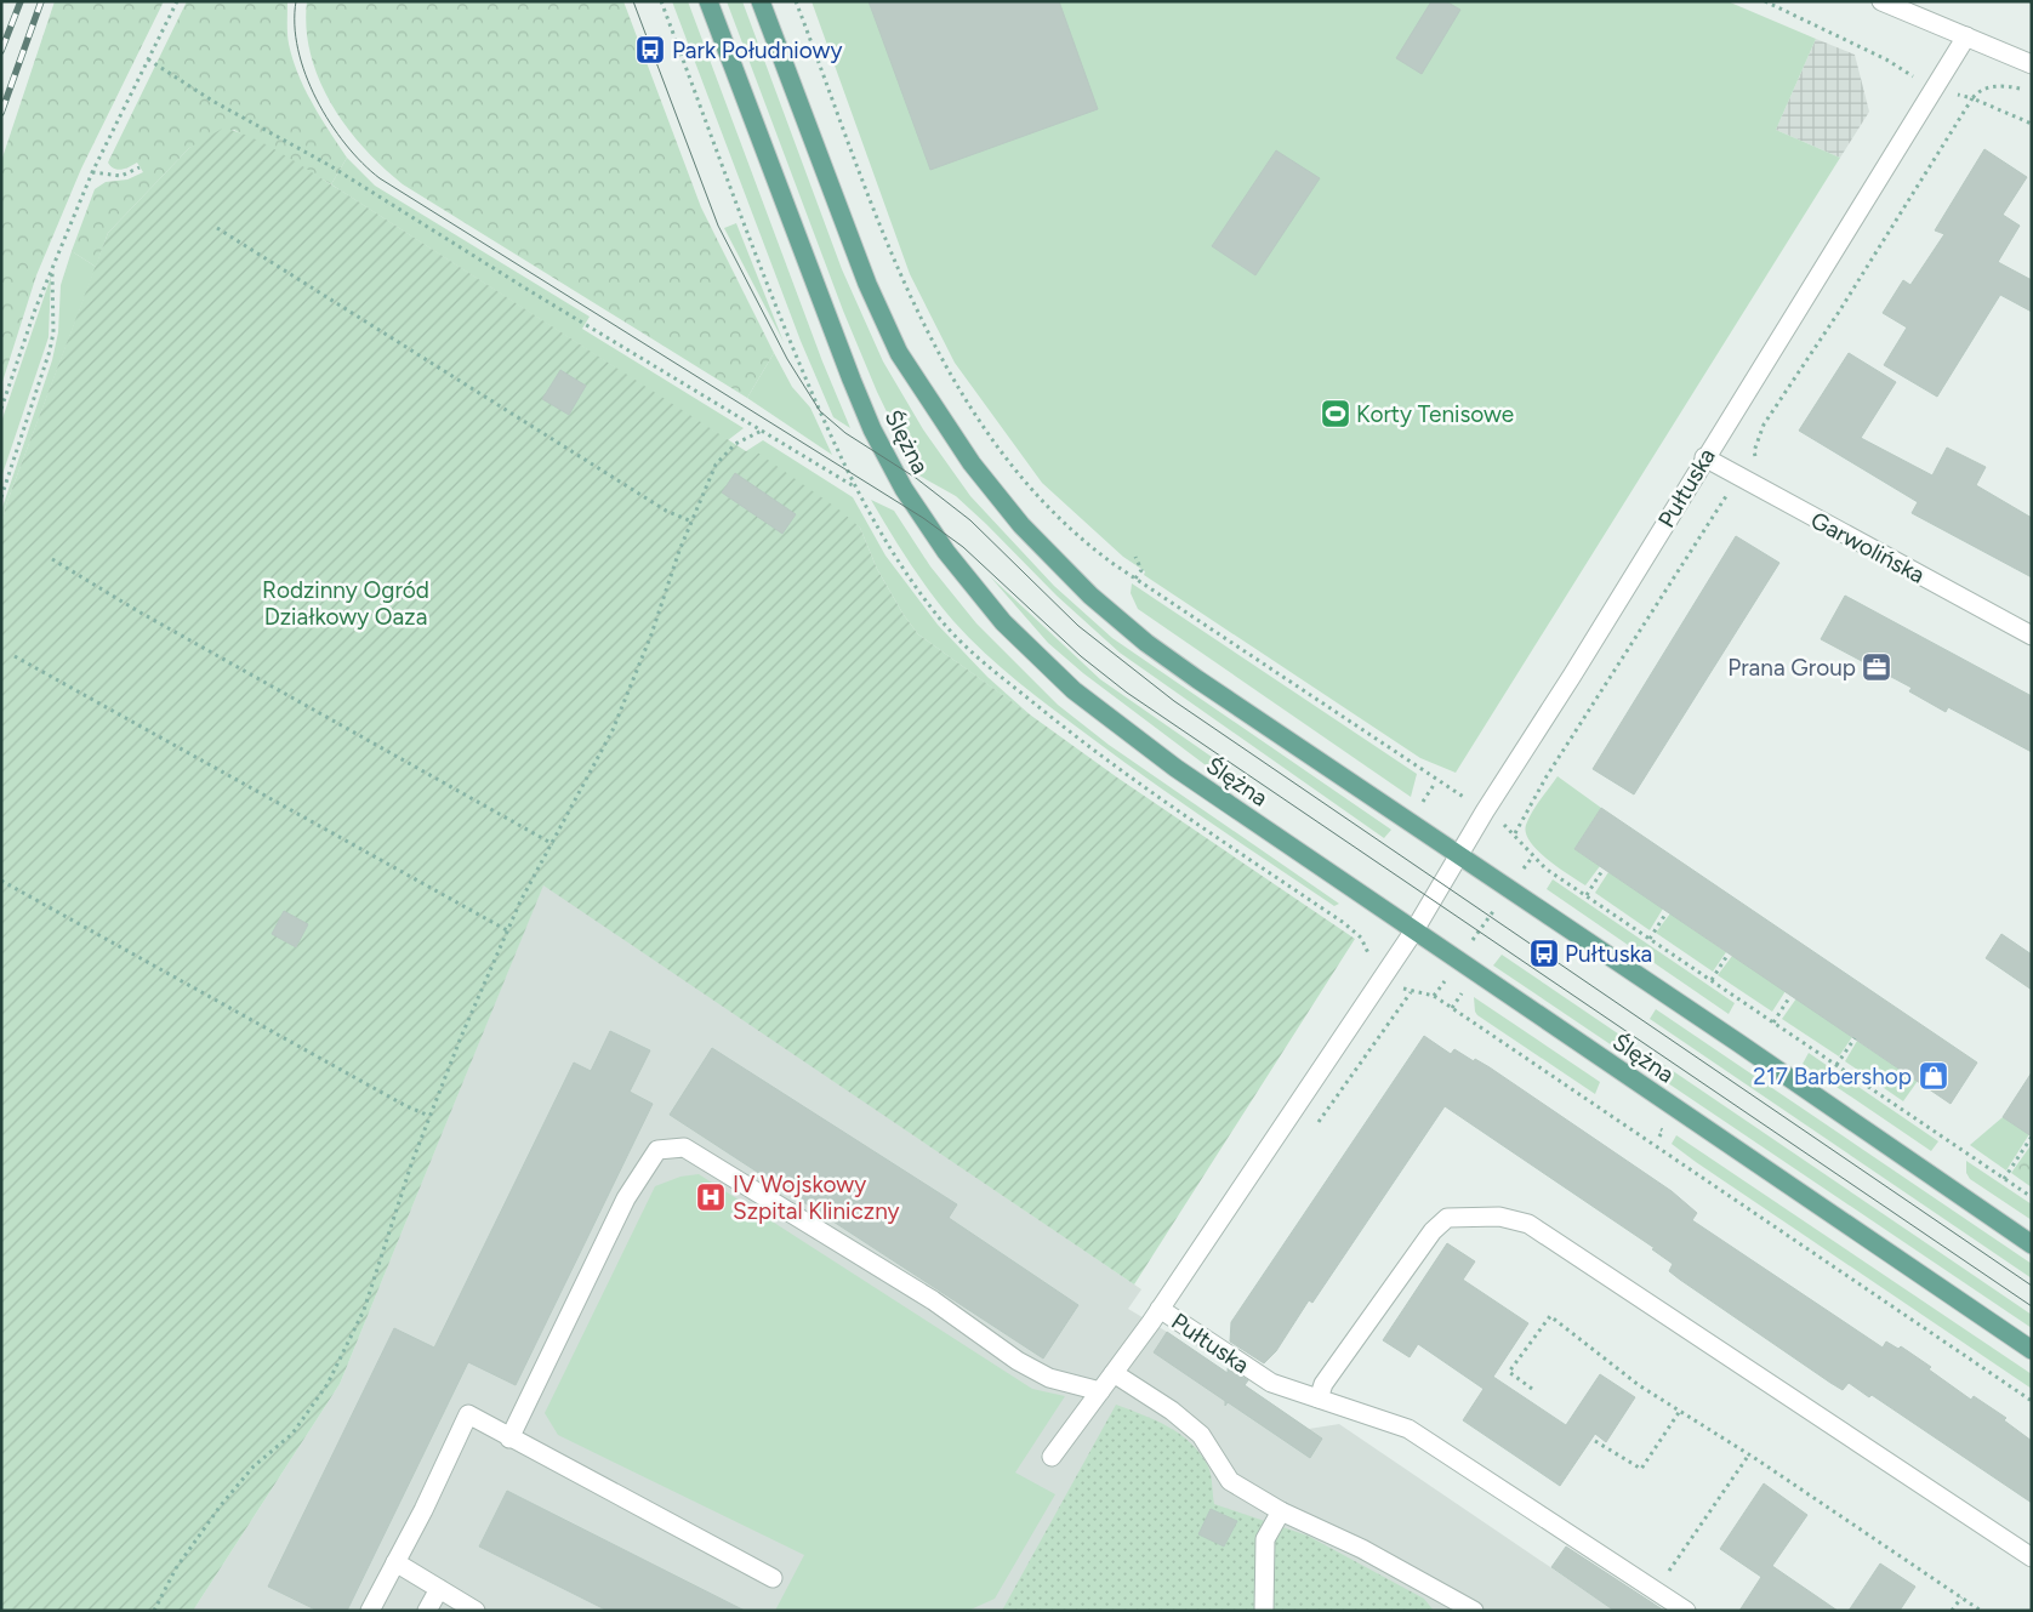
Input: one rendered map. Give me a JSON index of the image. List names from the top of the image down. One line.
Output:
{"streets":{"main road":["Ślężna"],"street":["Pułtuska","Garwolińska"]},"crossings":[["Ślężna","Pułtuska"],["Pułtuska","Garwolińska"]],"parks":["Rodzinny Ogród Działkowy Oaza"],"places":{"bus stop":["Park Południowy","Pułtuska"],"sports":["Korty Tenisowe"],"office":["Prana Group"],"shop":["217 Barbershop"],"hospital":["IV Wojskowy Szpital Kliniczny"]}}
